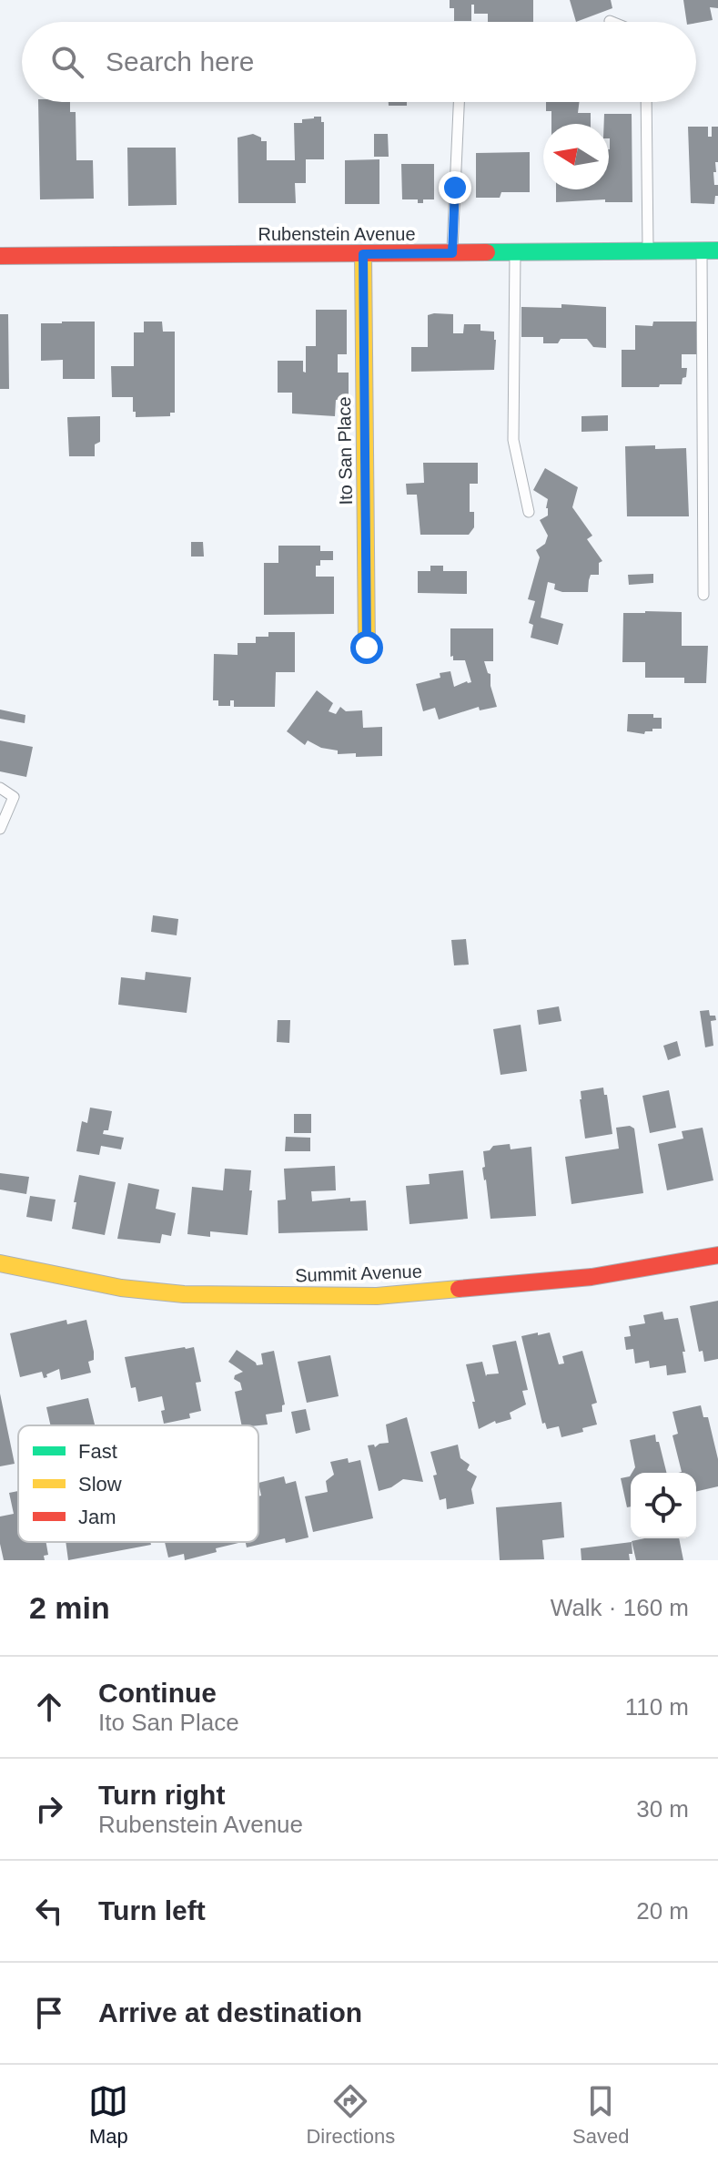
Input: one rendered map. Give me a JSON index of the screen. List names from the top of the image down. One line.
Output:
{"streets":{"street":["Rubenstein Avenue","Ito San Place","Summit Avenue"]},"crossings":[["Rubenstein Avenue","Ito San Place"]],"legend":["Fast","Slow","Jam"],"north":"left","page":{"search":"Search here","heading":["2 min","Walk · 160 m"],"list":[["Continue","Ito San Place","110 m"],["Turn right","Rubenstein Avenue","30 m"],["Turn left","20 m"],"Arrive at destination"],"nav":["Map","Directions","Saved"]}}
